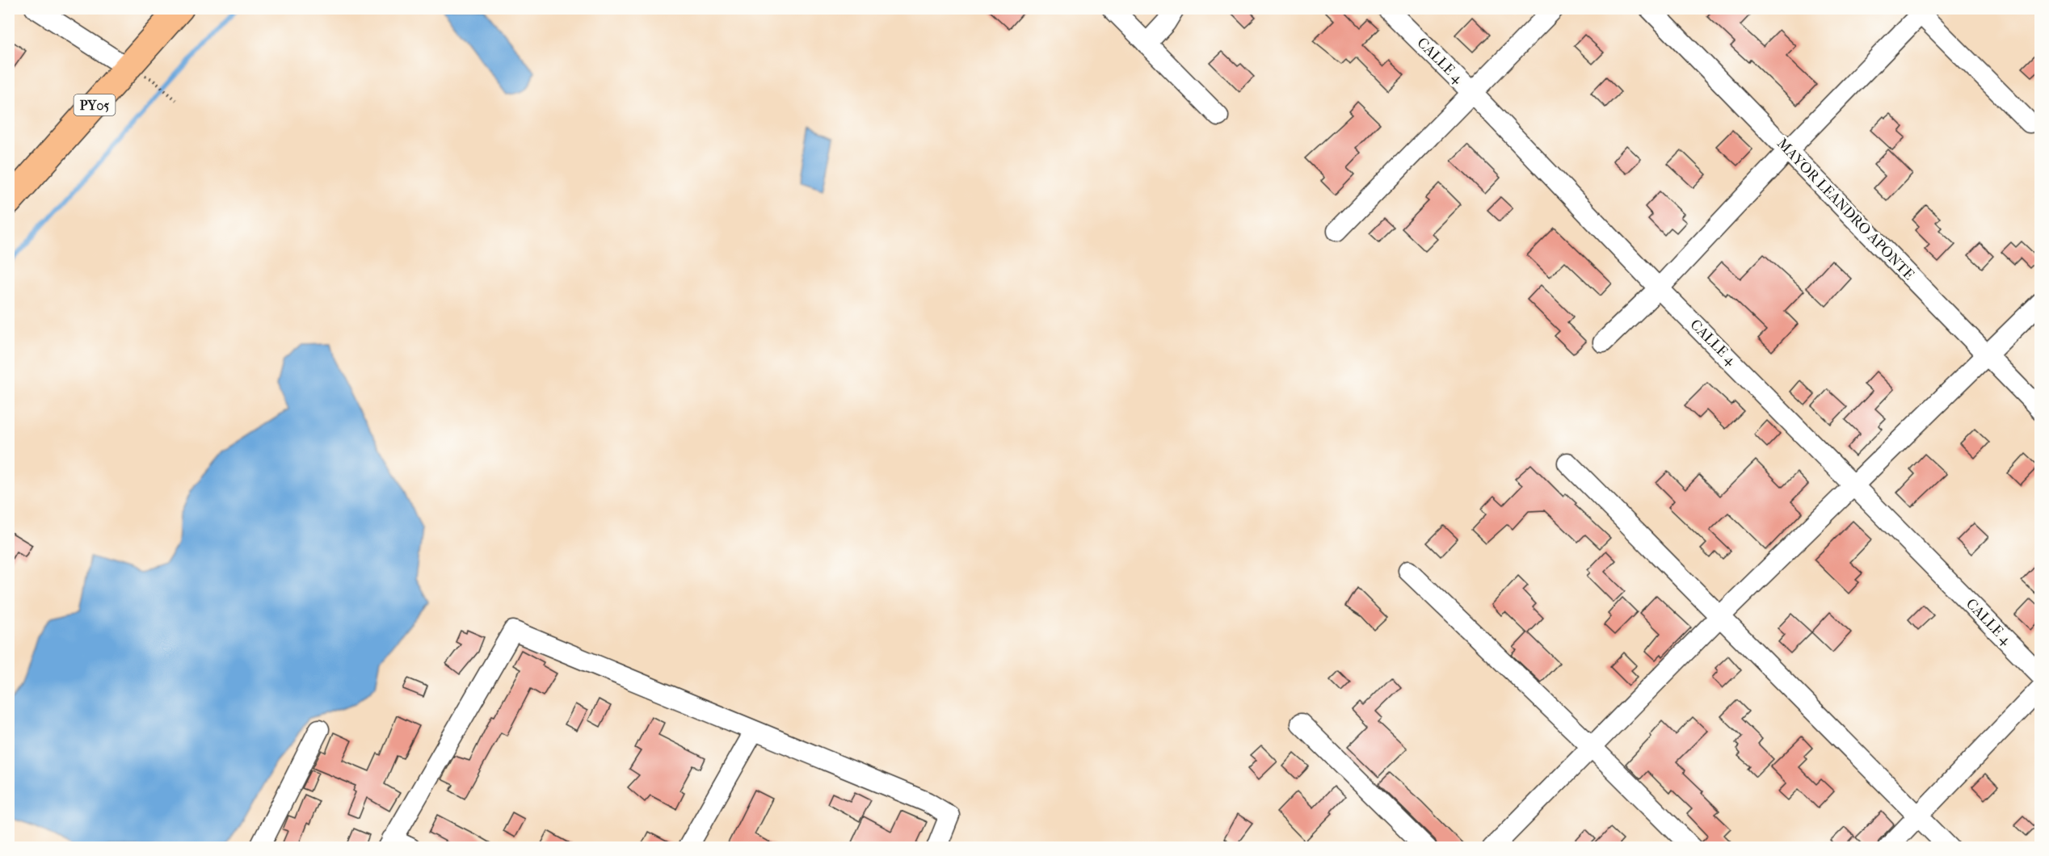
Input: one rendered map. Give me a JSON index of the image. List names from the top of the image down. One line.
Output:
{"streets":{"highway":["PY05"],"street":["CALLE 4","MAYOR LEANDRO APONTE"]}}
